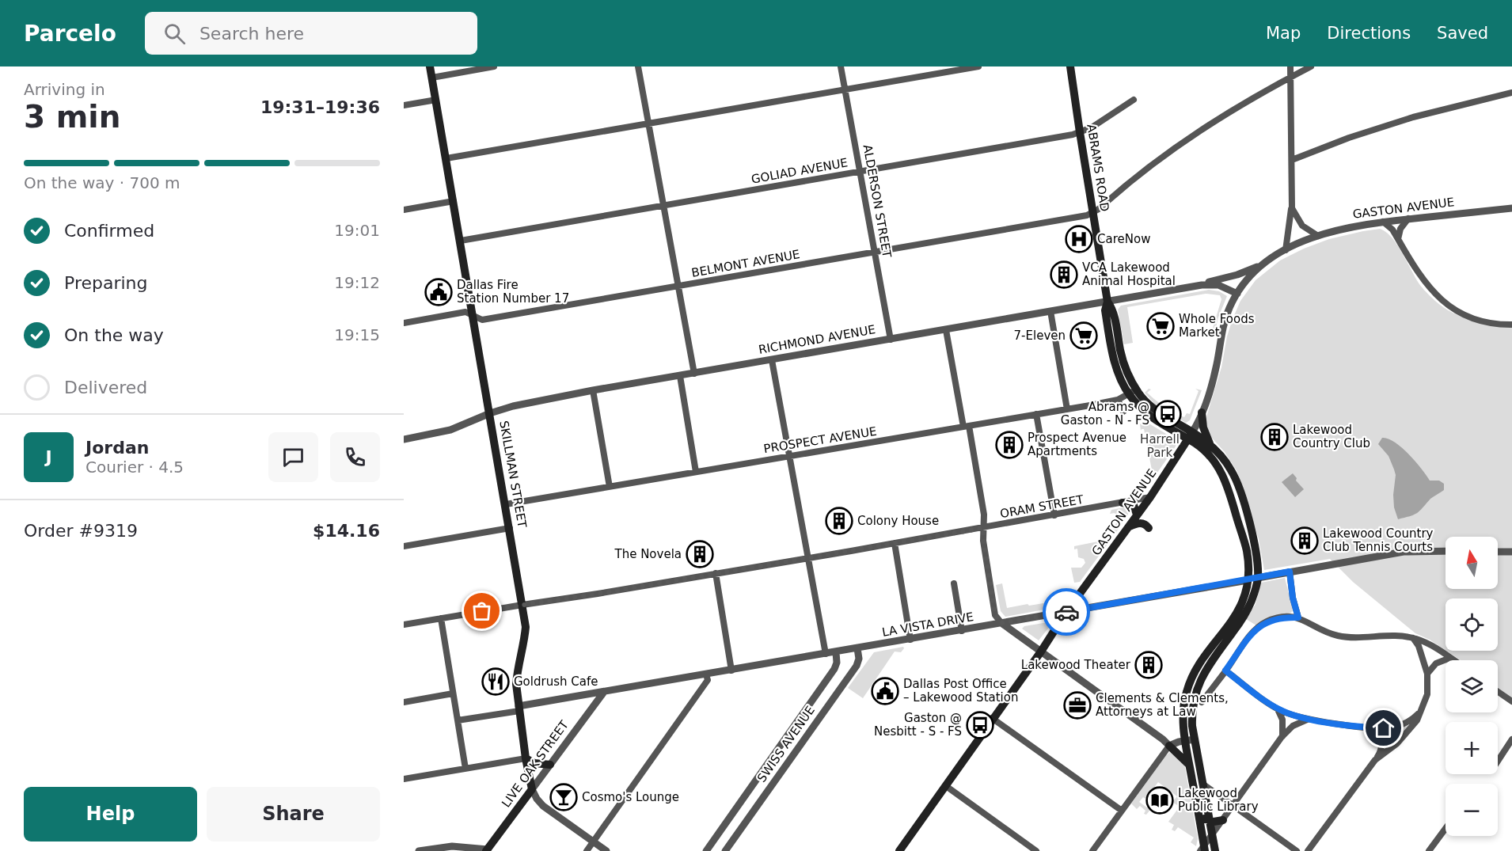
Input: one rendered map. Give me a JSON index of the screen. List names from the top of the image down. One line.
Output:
{"streets":{"main road":["ABRAMS ROAD","GASTON AVENUE","SKILLMAN STREET","LIVE OAK STREET"],"street":["GOLIAD AVENUE","ALDERSON STREET","BELMONT AVENUE","RICHMOND AVENUE","PROSPECT AVENUE","ORAM STREET","LA VISTA DRIVE","SWISS AVENUE"]},"crossings":[["ABRAMS ROAD","GOLIAD AVENUE"],["ABRAMS ROAD","GASTON AVENUE"],["ABRAMS ROAD","BELMONT AVENUE"],["ABRAMS ROAD","RICHMOND AVENUE"],["ABRAMS ROAD","PROSPECT AVENUE"],["ABRAMS ROAD","LA VISTA DRIVE"],["GOLIAD AVENUE","ALDERSON STREET"],["GOLIAD AVENUE","SKILLMAN STREET"],["ALDERSON STREET","BELMONT AVENUE"],["ALDERSON STREET","RICHMOND AVENUE"],["GASTON AVENUE","RICHMOND AVENUE"],["GASTON AVENUE","ORAM STREET"],["GASTON AVENUE","LA VISTA DRIVE"],["BELMONT AVENUE","SKILLMAN STREET"],["RICHMOND AVENUE","SKILLMAN STREET"],["PROSPECT AVENUE","SKILLMAN STREET"],["SKILLMAN STREET","ORAM STREET"],["SKILLMAN STREET","LA VISTA DRIVE"],["SKILLMAN STREET","LIVE OAK STREET"],["LA VISTA DRIVE","SWISS AVENUE"],["LA VISTA DRIVE","LIVE OAK STREET"]],"parks":["Harrell Park"],"places":{"hospital":["CareNow"],"building":["VCA Lakewood Animal Hospital","Lakewood Country Club","Prospect Avenue Apartments","Colony House","Lakewood Country Club Tennis Courts","The Novela","Lakewood Theater"],"public building":["Dallas Fire Station Number 17","Dallas Post Office – Lakewood Station"],"supermarket":["Whole Foods Market","7-Eleven"],"bus stop":["Abrams @ Gaston - N - FS","Gaston @ Nesbitt - S - FS"],"restaurant":["Goldrush Cafe"],"office":["Clements & Clements, Attorneys at Law"],"bar":["Cosmo's Lounge"],"library":["Lakewood Public Library"]},"north":"top","page":{"header":"Parcelo","search":"Search here","nav":["Map","Directions","Saved"],"heading":["3 min","Arriving in","19:31–19:36"],"panel":["Jordan","Courier · 4.5","Order #9319","$14.16"],"bar":"On the way · 700 m","list":[["Confirmed","19:01"],["Preparing","19:12"],["On the way","19:15"],"Delivered"],"round":"J","map_buttons":["+","−"],"buttons":["Help","Share"]}}
